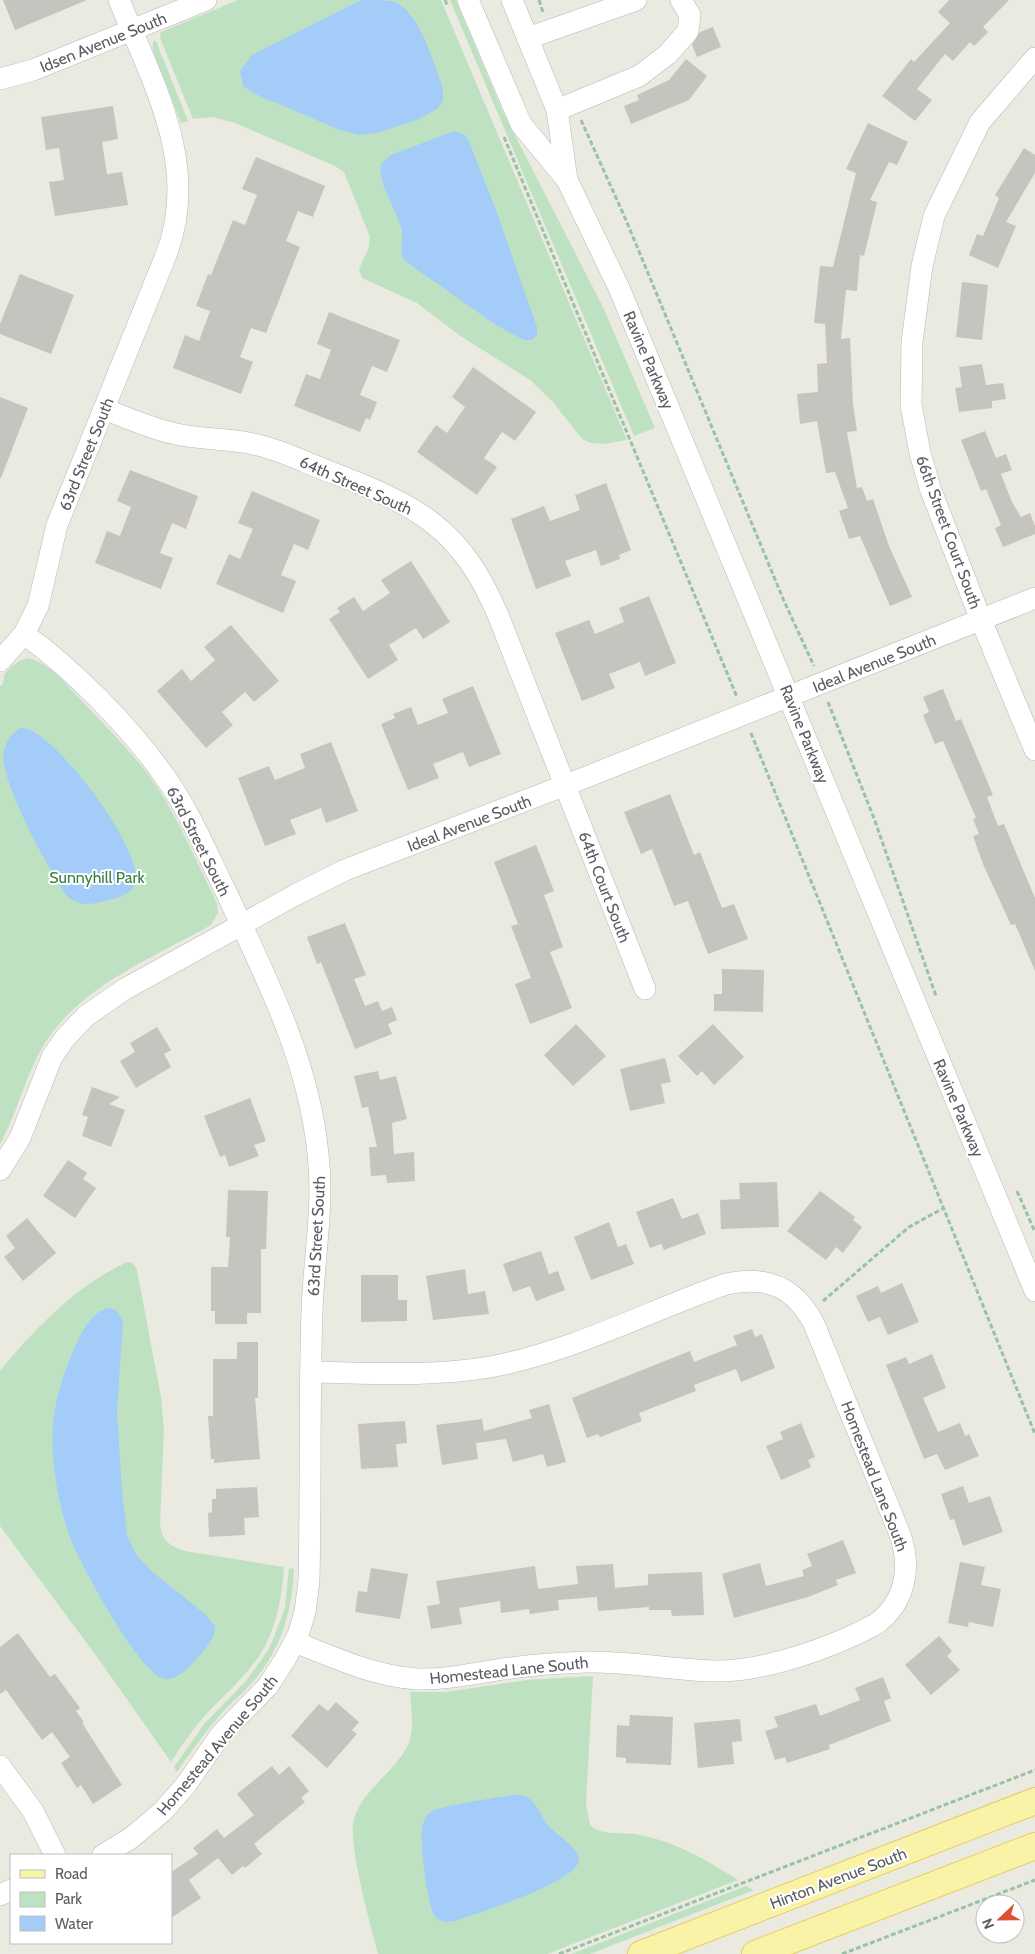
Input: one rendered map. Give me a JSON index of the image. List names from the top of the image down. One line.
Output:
{"streets":{"main road":["Hinton Avenue South"],"street":["Idsen Avenue South","Ravine Parkway","63rd Street South","64th Street South","66th Street Court South","Ideal Avenue South","64th Court South","Homestead Lane South","Homestead Avenue South"]},"crossings":[["Idsen Avenue South","63rd Street South"],["Ravine Parkway","Ideal Avenue South"],["63rd Street South","64th Street South"],["63rd Street South","Ideal Avenue South"],["63rd Street South","Homestead Lane South"],["63rd Street South","Homestead Avenue South"],["64th Street South","Ideal Avenue South"],["64th Street South","64th Court South"],["66th Street Court South","Ideal Avenue South"],["Ideal Avenue South","64th Court South"],["Homestead Lane South","Homestead Avenue South"]],"parks":["Sunnyhill Park"],"legend":["Road","Park","Water"],"north":"left"}
